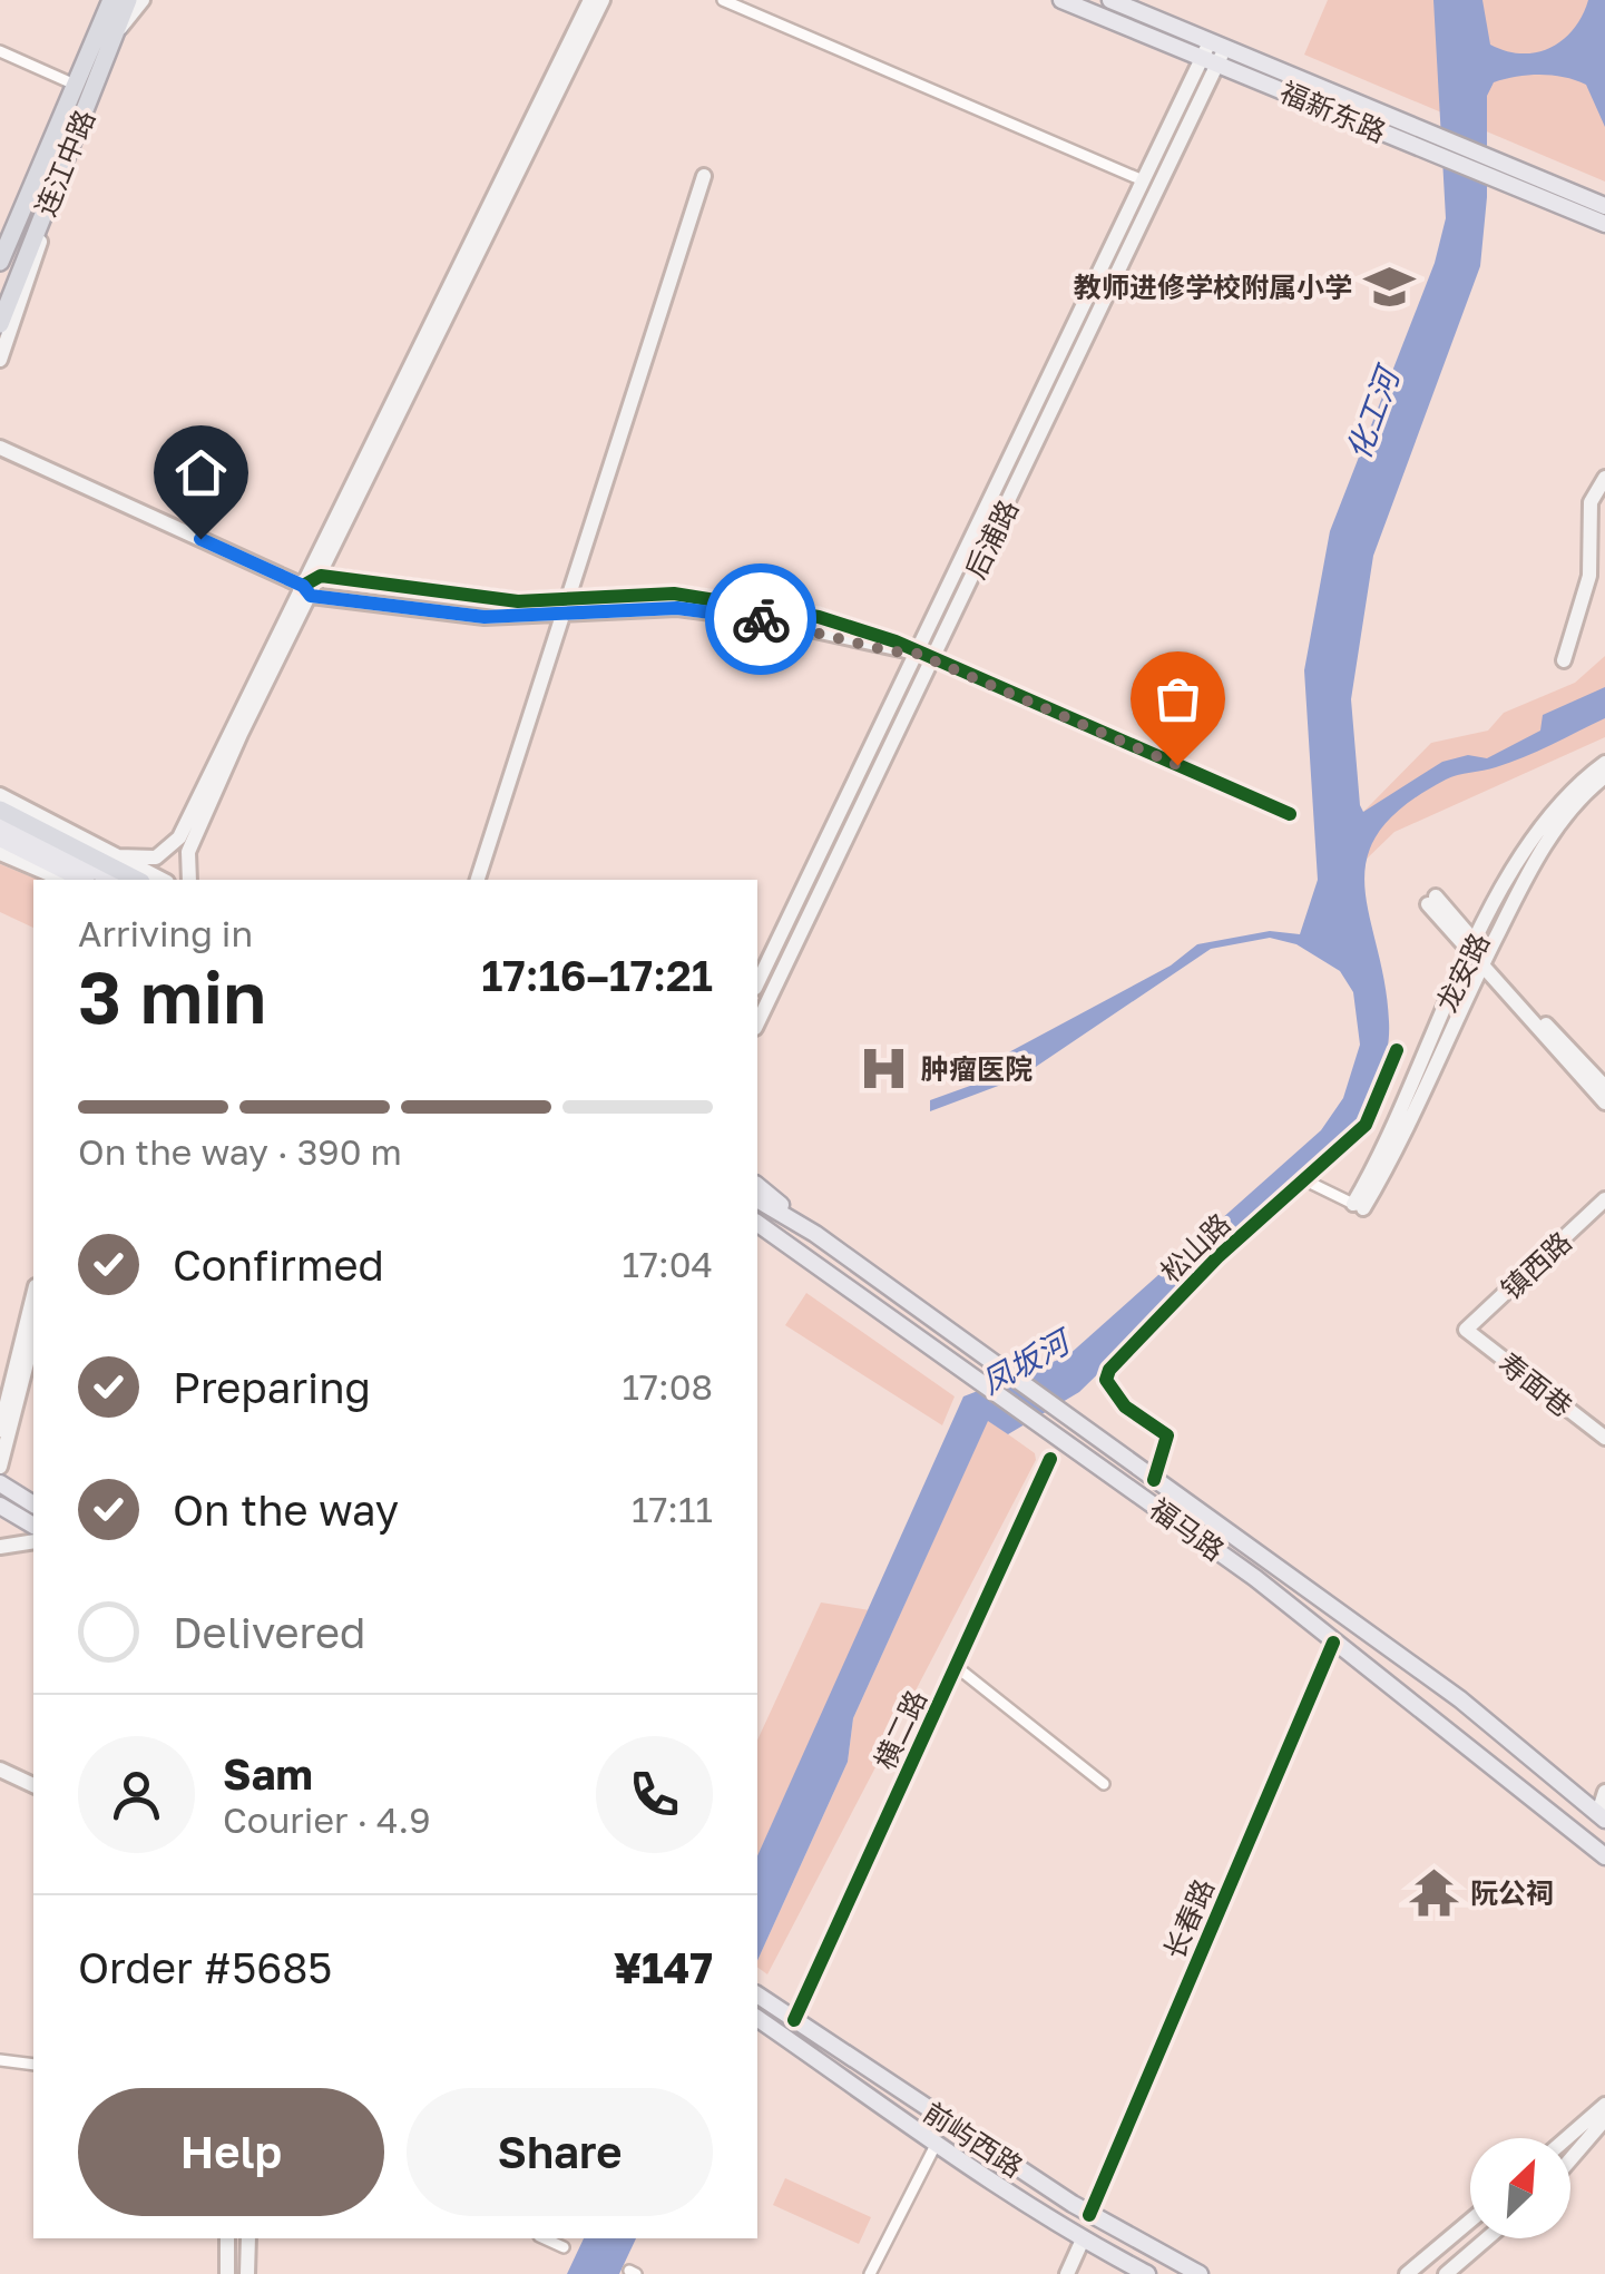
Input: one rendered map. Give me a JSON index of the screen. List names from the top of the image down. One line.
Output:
{"streets":{"highway":["连江中路"],"main road":["福新东路","后浦路","龙安路","镇西路","寿面巷","福马路","前屿西路"],"street":["松山路","横二路","长春路"]},"crossings":[["福新东路","后浦路"],["松山路","福马路"],["镇西路","寿面巷"],["福马路","长春路"],["横二路","前屿西路"],["长春路","前屿西路"]],"water":["化工河","凤坂河"],"places":{"school or university":["教师进修学校附属小学"],"hospital":["肿瘤医院"],"temple":["阮公祠"]},"north":"top right","page":{"heading":["3 min","Arriving in","17:16–17:21"],"panel":["Sam","Courier · 4.9","Order #5685","¥147"],"bar":"On the way · 390 m","list":[["Confirmed","17:04"],["Preparing","17:08"],["On the way","17:11"],"Delivered"],"buttons":["Help","Share"]}}
